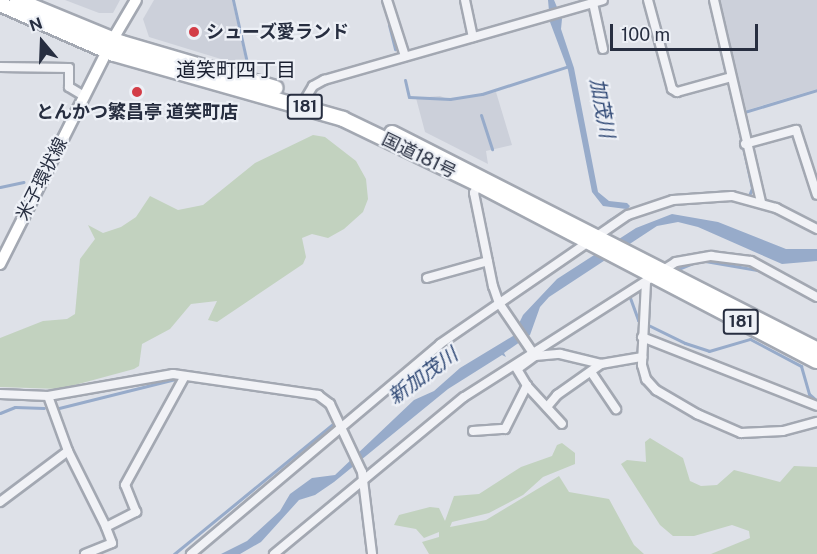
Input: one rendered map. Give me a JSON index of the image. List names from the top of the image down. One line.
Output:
{"streets":{"highway":["181","国道181号"],"main road":["米子環状線"]},"crossings":[["国道181号","米子環状線"]],"districts":["道笑町四丁目"],"water":["加茂川","新加茂川"],"places":["シューズ愛ランド","とんかつ繁昌亭 道笑町店"],"scale_bar":"100 m","north":"top"}
